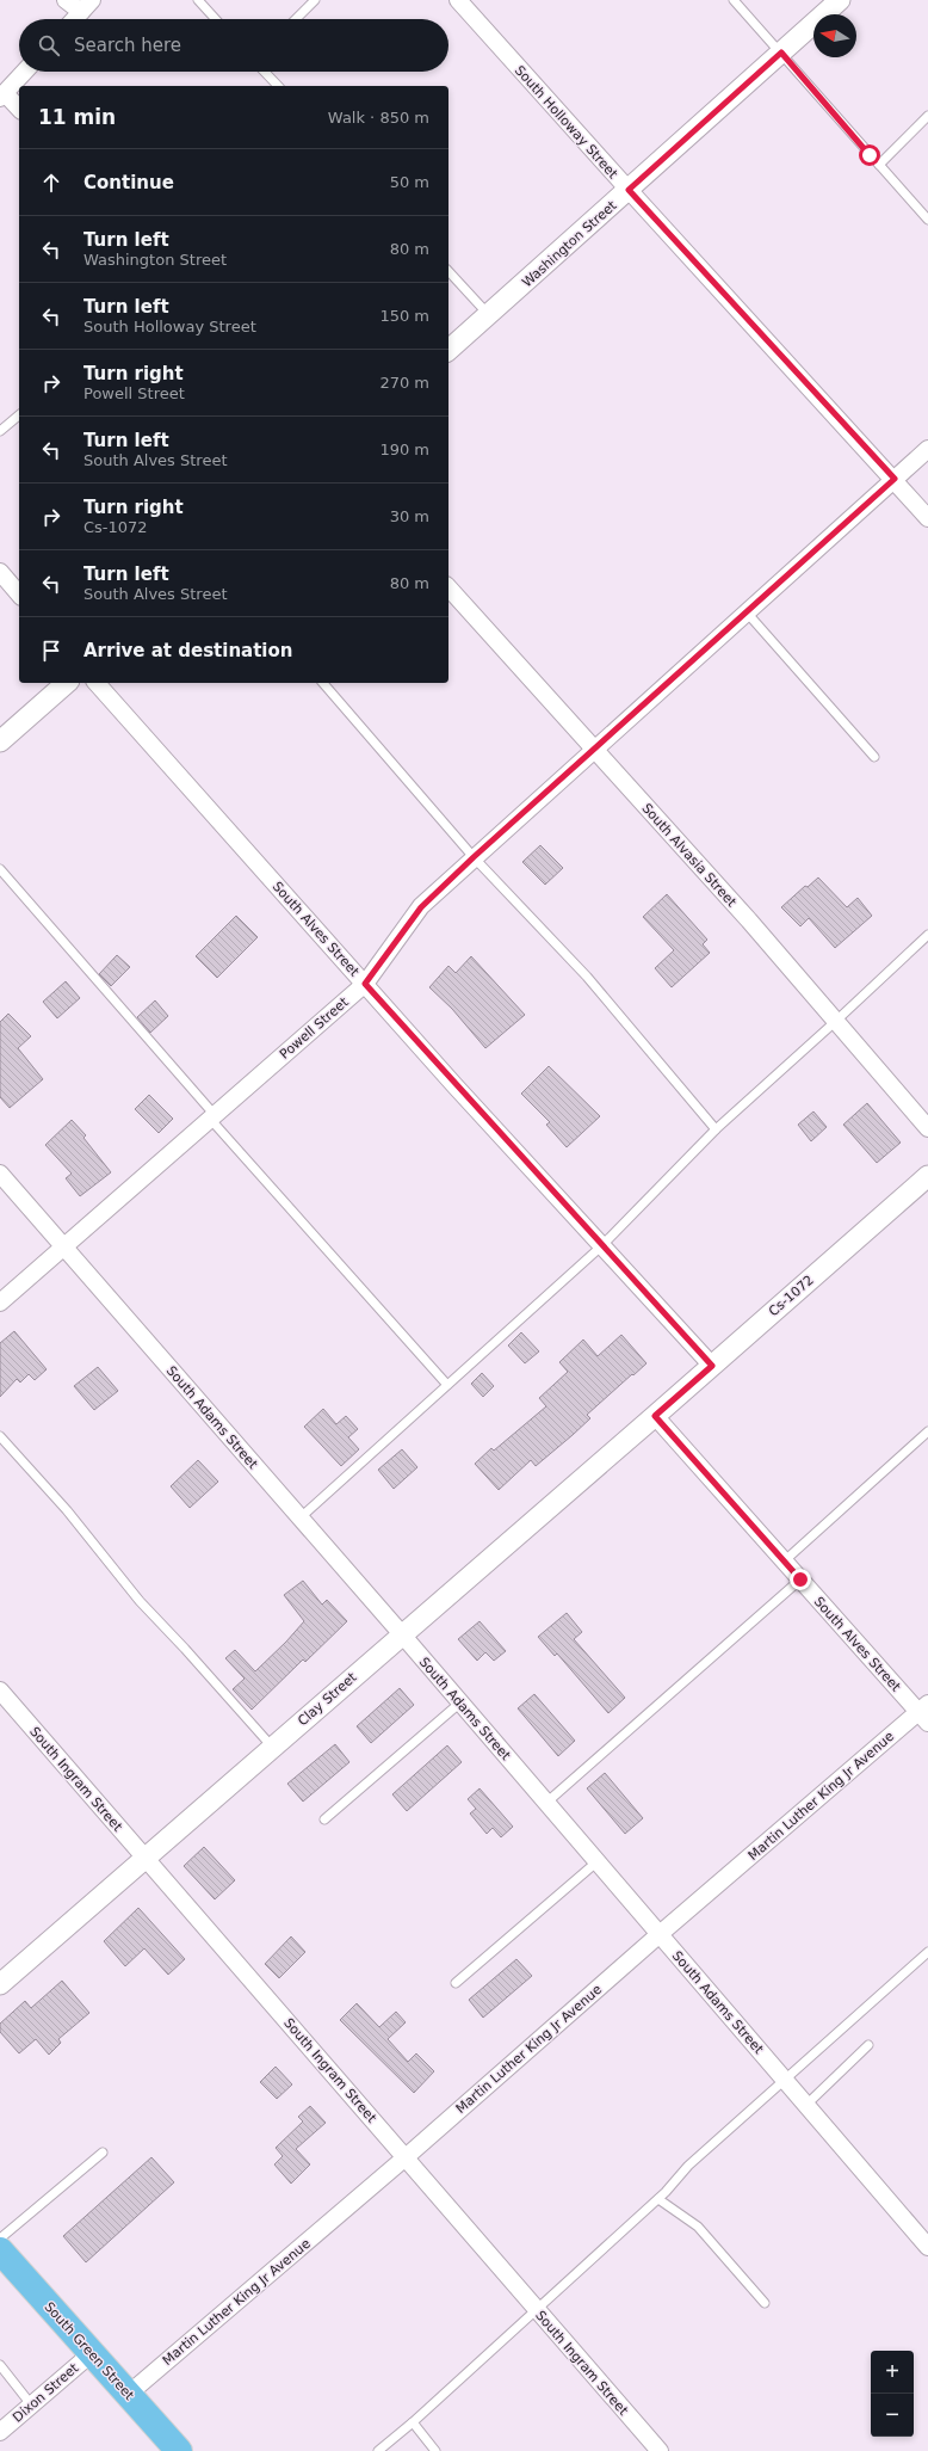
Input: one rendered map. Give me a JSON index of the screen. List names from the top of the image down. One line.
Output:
{"streets":{"main road":["South Green Street"],"street":["South Holloway Street","Washington Street","South Alvasia Street","South Alves Street","Powell Street","Cs-1072","South Adams Street","Clay Street","South Ingram Street","Martin Luther King Jr Avenue","Dixon Street"]},"crossings":[["South Holloway Street","Washington Street"],["South Holloway Street","Powell Street"],["South Alvasia Street","Powell Street"],["South Alves Street","Powell Street"],["South Alves Street","Cs-1072"],["South Alves Street","Clay Street"],["South Alves Street","Martin Luther King Jr Avenue"],["Powell Street","South Adams Street"],["Cs-1072","Clay Street"],["South Adams Street","Clay Street"],["South Adams Street","Martin Luther King Jr Avenue"],["Clay Street","South Ingram Street"],["South Ingram Street","Martin Luther King Jr Avenue"],["Martin Luther King Jr Avenue","South Green Street"],["South Green Street","Dixon Street"]],"north":"left","page":{"search":"Search here","heading":["11 min","Walk · 850 m"],"list":[["Continue","50 m"],["Turn left","Washington Street","80 m"],["Turn left","South Holloway Street","150 m"],["Turn right","Powell Street","270 m"],["Turn left","South Alves Street","190 m"],["Turn right","Cs-1072","30 m"],["Turn left","South Alves Street","80 m"],"Arrive at destination"],"map_buttons":["+","−"]}}
